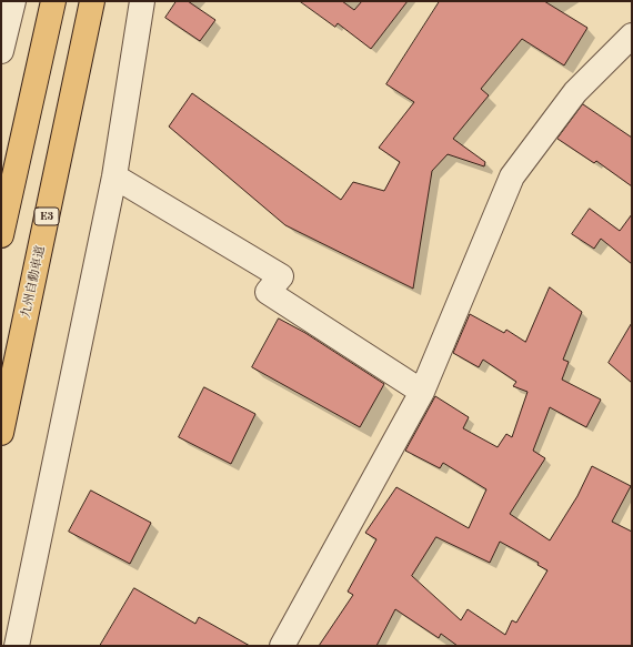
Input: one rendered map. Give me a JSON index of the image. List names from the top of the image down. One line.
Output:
{"streets":{"highway":["E3","九州自動車道"]}}
